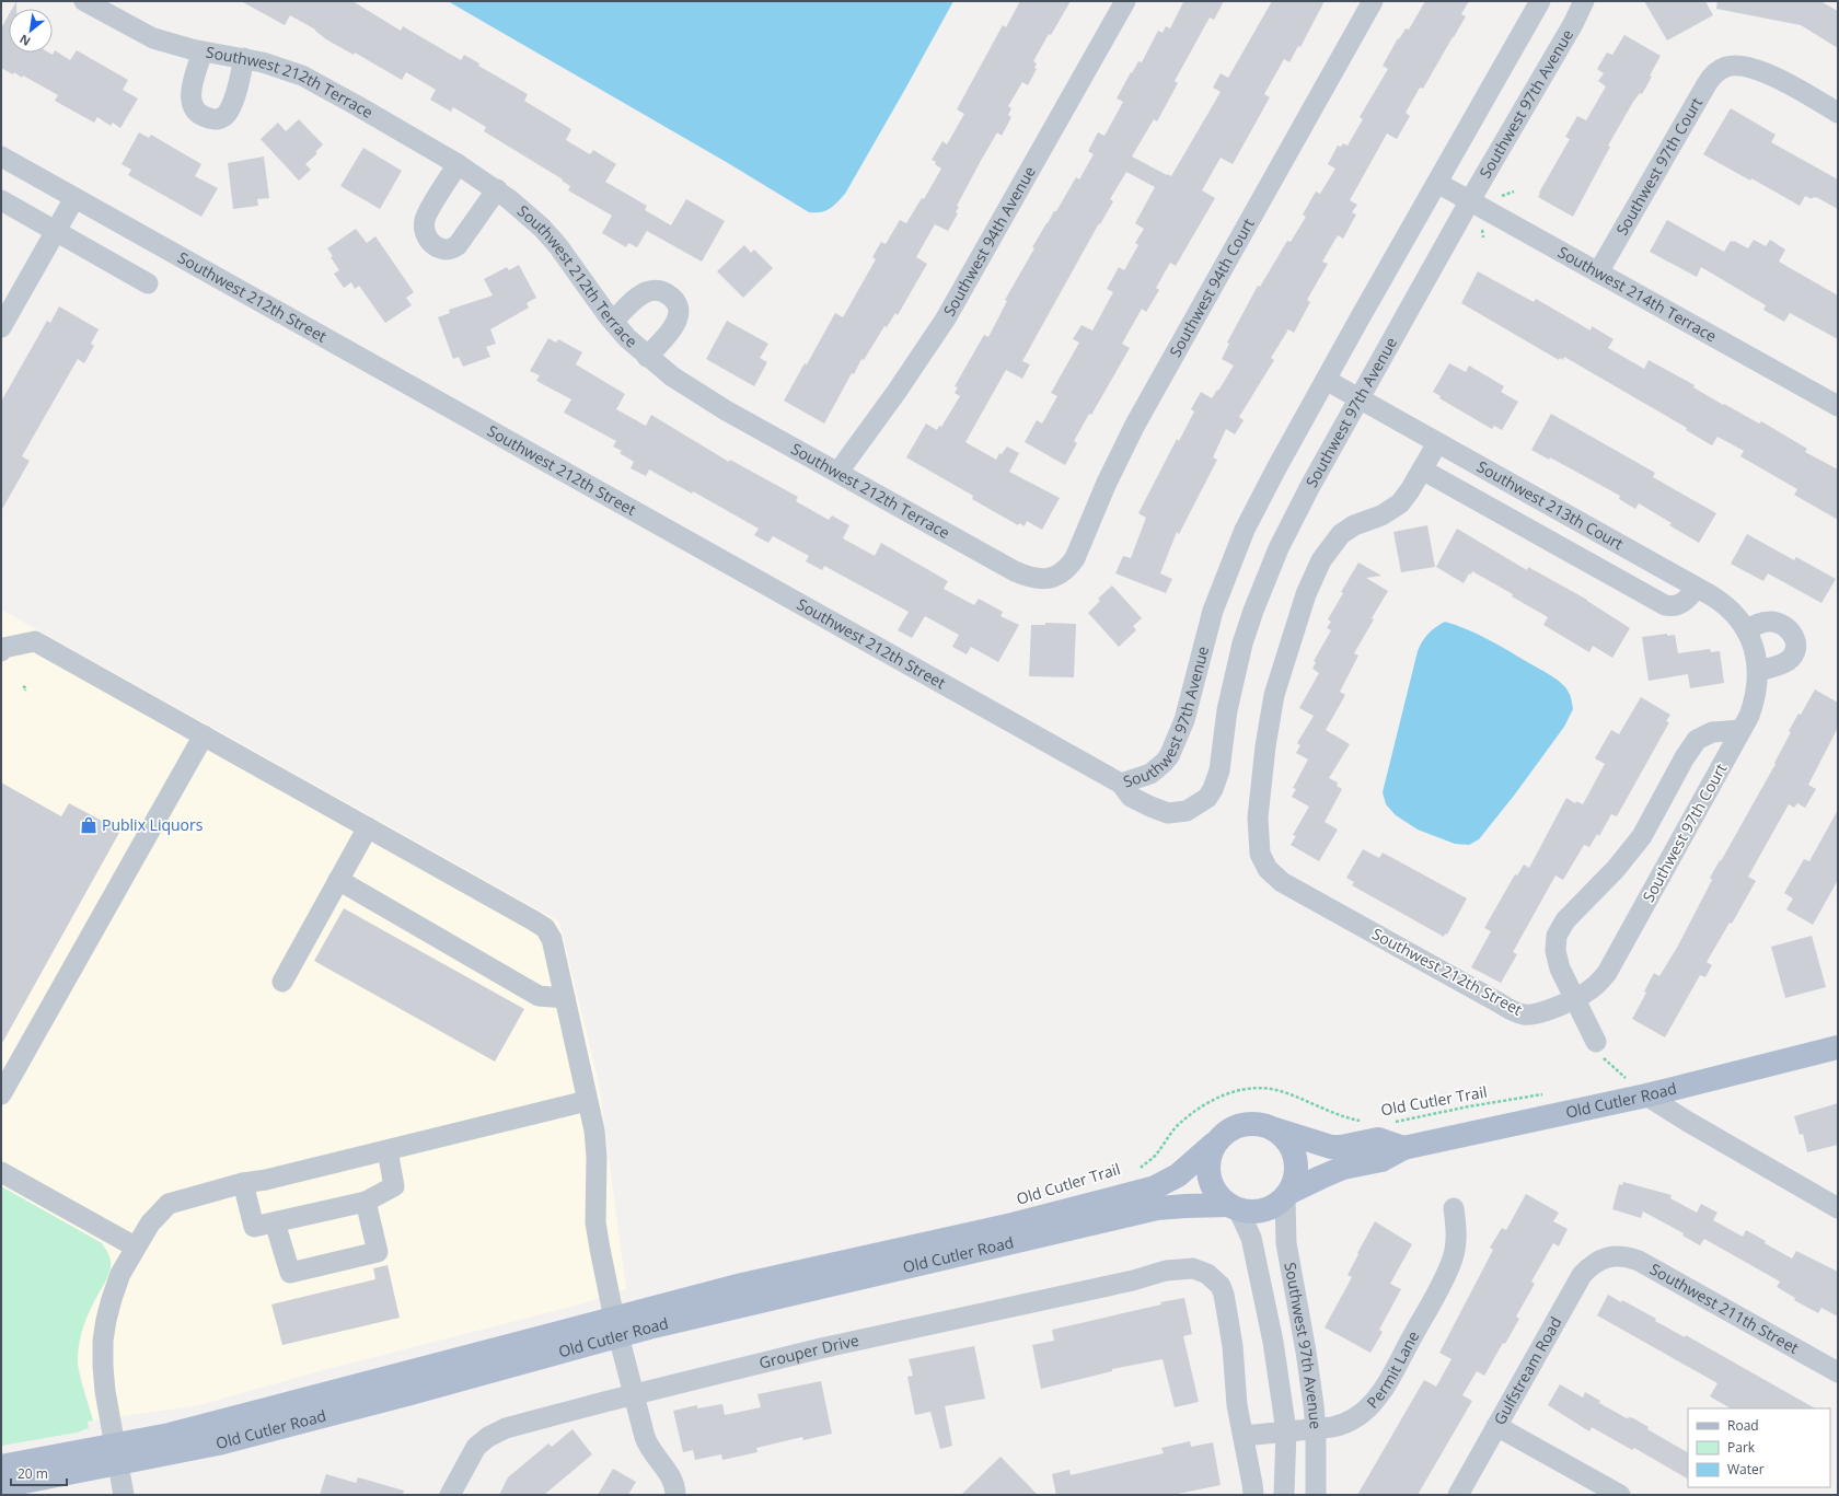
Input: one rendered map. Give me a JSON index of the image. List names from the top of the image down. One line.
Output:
{"streets":{"main road":["Old Cutler Road"],"street":["Southwest 212th Terrace","Southwest 97th Avenue","Southwest 97th Court","Southwest 94th Avenue","Southwest 94th Court","Southwest 214th Terrace","Southwest 212th Street","Southwest 213th Court","Southwest 211th Street","Grouper Drive","Permit Lane","Gulfstream Road"],"path":["Old Cutler Trail"]},"crossings":[["Southwest 212th Terrace","Southwest 94th Avenue"],["Southwest 212th Terrace","Southwest 94th Court"],["Southwest 97th Avenue","Southwest 214th Terrace"],["Southwest 97th Avenue","Southwest 212th Street"],["Southwest 97th Avenue","Southwest 213th Court"],["Southwest 97th Avenue","Old Cutler Road"],["Southwest 97th Avenue","Permit Lane"],["Southwest 97th Court","Southwest 214th Terrace"],["Southwest 97th Court","Southwest 212th Street"],["Southwest 97th Court","Southwest 213th Court"],["Southwest 211th Street","Gulfstream Road"],["Grouper Drive","Permit Lane"]],"places":{"shop":["Publix Liquors"]},"legend":["Road","Park","Water"],"scale_bar":"20 m","north":"bottom left"}
